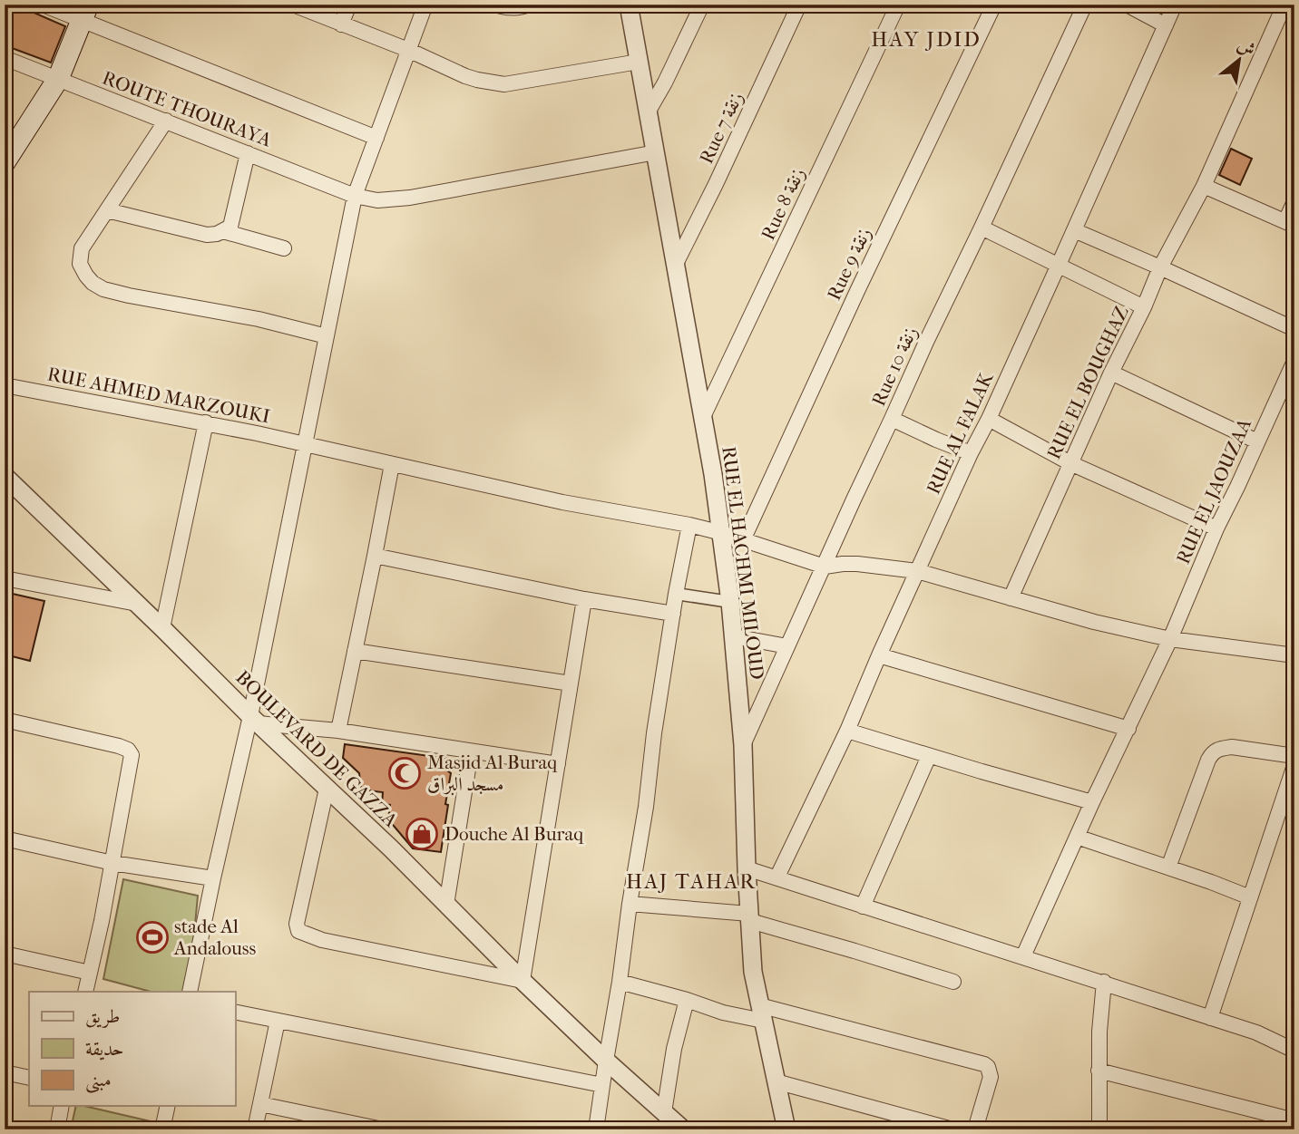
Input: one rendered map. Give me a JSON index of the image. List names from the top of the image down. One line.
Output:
{"streets":{"street":["ROUTE THOURAYA","Rue 7 زنقة","Rue 8 زنقة","Rue 9 زنقة","Rue 10 زنقة","RUE EL BOUGHAZ","RUE AHMED MARZOUKI","RUE AL FALAK","RUE EL JAOUZAA","RUE EL HACHMI MILOUD","BOULEVARD DE GAZZA"]},"crossings":[["ROUTE THOURAYA","RUE EL HACHMI MILOUD"],["Rue 7 زنقة","RUE EL HACHMI MILOUD"],["Rue 8 زنقة","RUE EL HACHMI MILOUD"],["Rue 9 زنقة","RUE AHMED MARZOUKI"],["Rue 10 زنقة","RUE AHMED MARZOUKI"],["Rue 10 زنقة","RUE EL HACHMI MILOUD"],["RUE AHMED MARZOUKI","RUE EL HACHMI MILOUD"]],"districts":["HAY JDID","HAJ TAHAR"],"places":{"mosque":["Masjid Al Buraq مسجد البراق"],"shop":["Douche Al Buraq"],"sports":["stade Al Andalouss"]},"legend":["طريق","حديقة","مبنى"],"north":"top right"}
